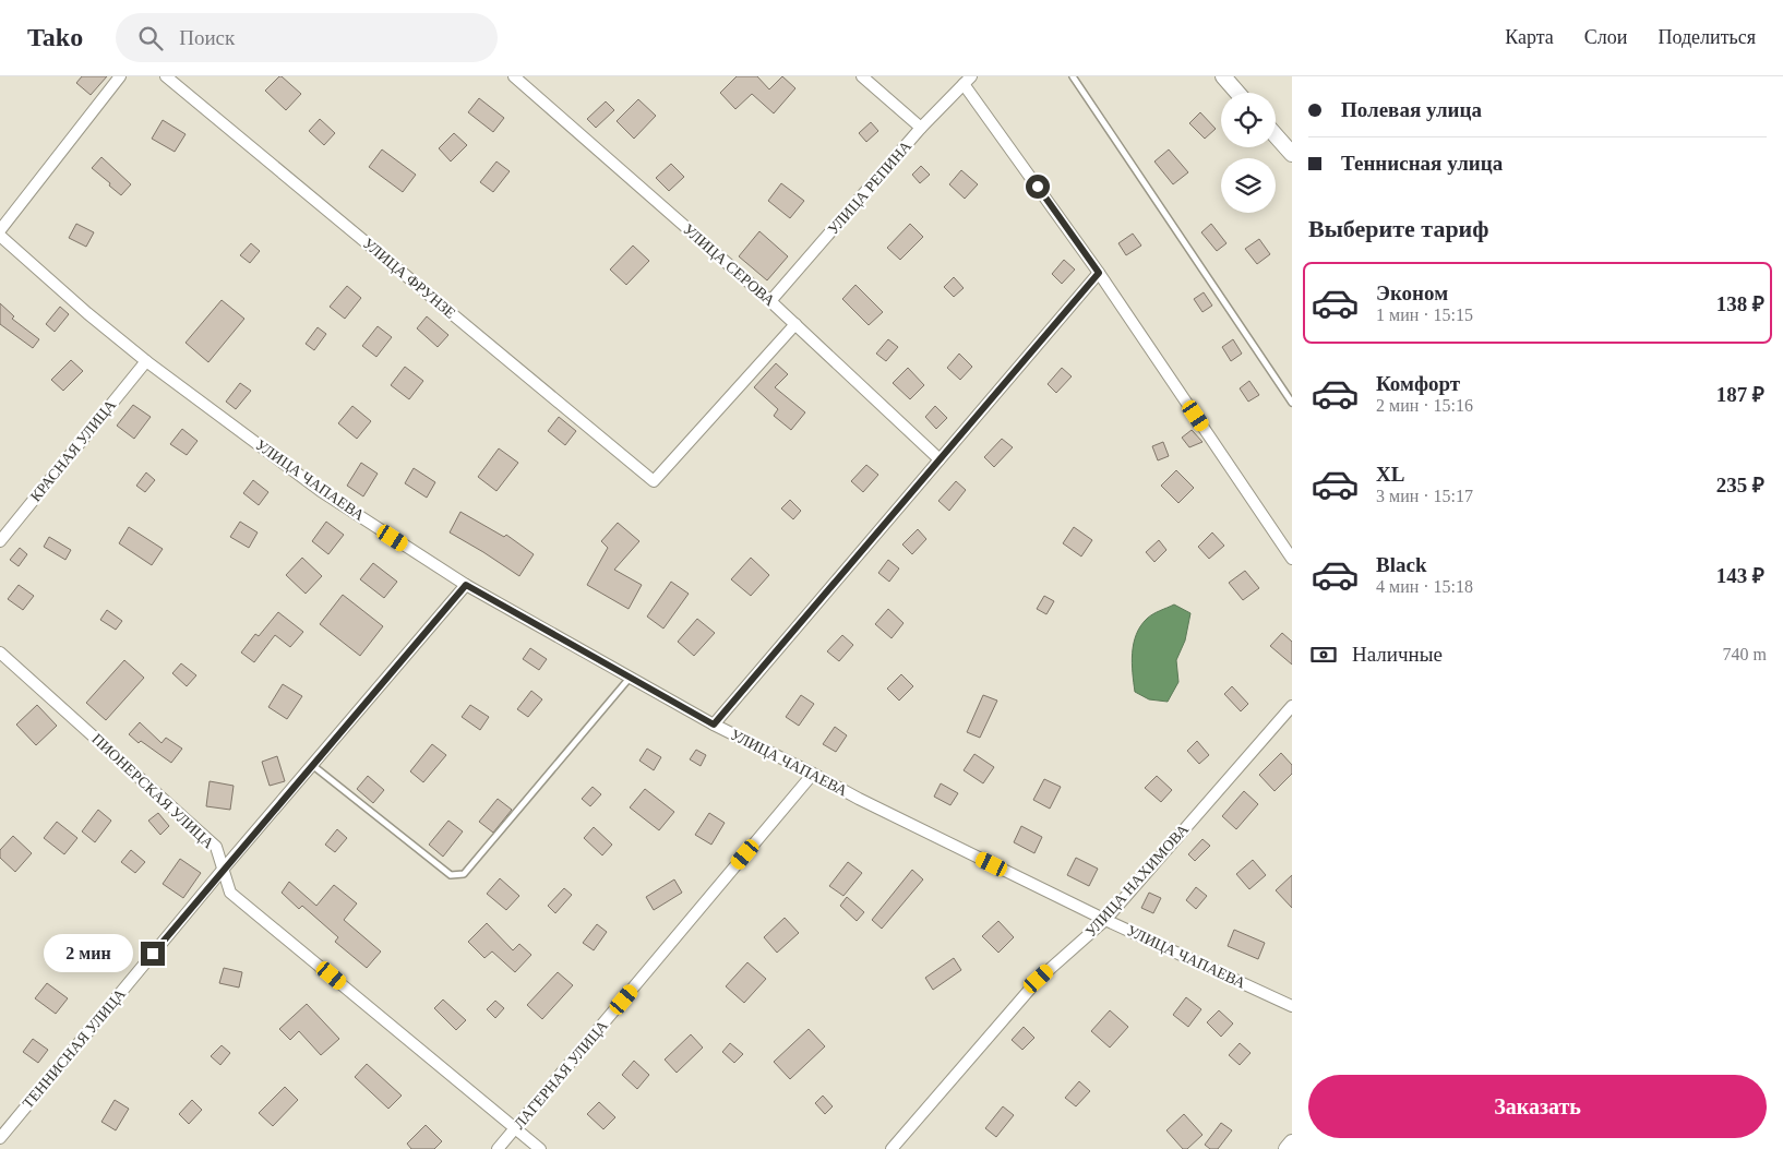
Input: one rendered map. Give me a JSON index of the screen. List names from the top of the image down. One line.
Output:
{"streets":{"street":["УЛИЦА РЕПИНА","УЛИЦА СЕРОВА","УЛИЦА ФРУНЗЕ","КРАСНАЯ УЛИЦА","УЛИЦА ЧАПАЕВА","ПИОНЕРСКАЯ УЛИЦА","УЛИЦА НАХИМОВА","ТЕННИСНАЯ УЛИЦА","ЛАГЕРНАЯ УЛИЦА"]},"crossings":[["УЛИЦА РЕПИНА","УЛИЦА СЕРОВА"],["УЛИЦА СЕРОВА","УЛИЦА ФРУНЗЕ"],["КРАСНАЯ УЛИЦА","УЛИЦА ЧАПАЕВА"],["УЛИЦА ЧАПАЕВА","УЛИЦА НАХИМОВА"],["УЛИЦА ЧАПАЕВА","ТЕННИСНАЯ УЛИЦА"],["УЛИЦА ЧАПАЕВА","ЛАГЕРНАЯ УЛИЦА"],["ПИОНЕРСКАЯ УЛИЦА","ТЕННИСНАЯ УЛИЦА"],["ПИОНЕРСКАЯ УЛИЦА","ЛАГЕРНАЯ УЛИЦА"]],"page":{"header":"Tako","search":"Поиск","nav":["Карта","Слои","Поделиться"],"banner":["Полевая улица","Теннисная улица"],"heading":"Выберите тариф","list":[{"name":"Эконом","note":"1 мин · 15:15","value":"138 ₽"},{"name":"Комфорт","note":"2 мин · 15:16","value":"187 ₽"},{"name":"XL","note":"3 мин · 15:17","value":"235 ₽"},{"name":"Black","note":"4 мин · 15:18","value":"143 ₽"}],"pay":["Наличные","740 m"],"bubble":"2 мин","buttons":"Заказать"}}
